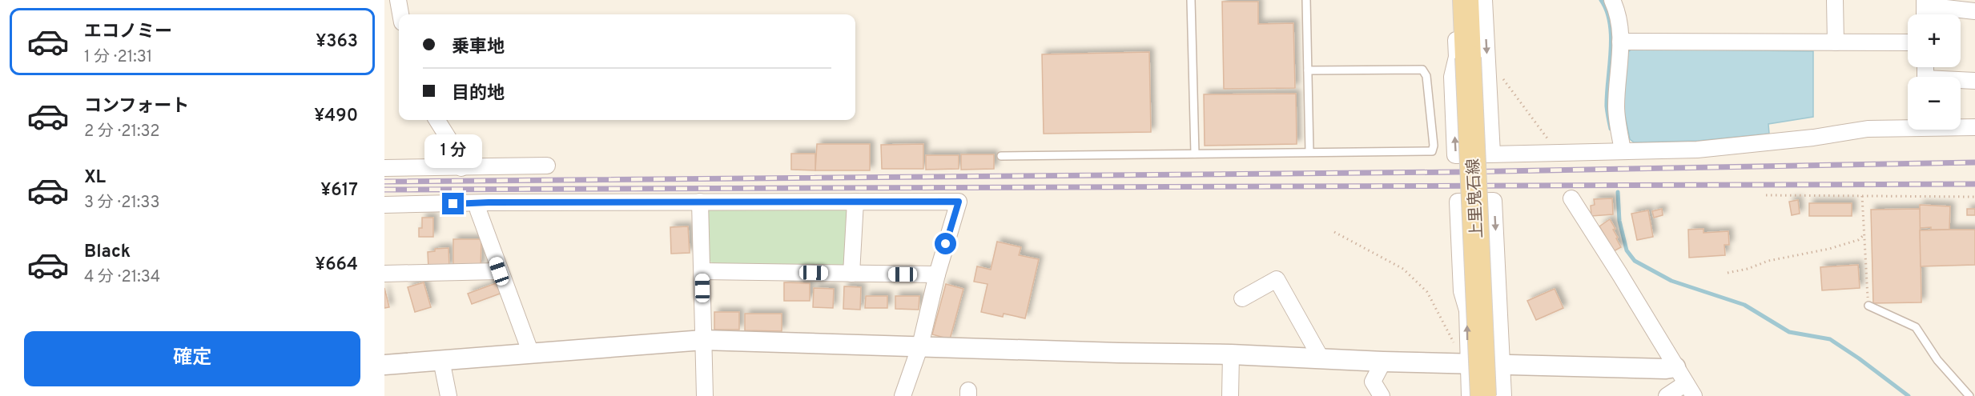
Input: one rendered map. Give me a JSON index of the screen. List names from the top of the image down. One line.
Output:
{"streets":{"main road":["上里鬼石線"]},"page":{"list":[{"name":"エコノミー","note":"1 分 · 21:31","value":"¥363"},{"name":"コンフォート","note":"2 分 · 21:32","value":"¥490"},{"name":"XL","note":"3 分 · 21:33","value":"¥617"},{"name":"Black","note":"4 分 · 21:34","value":"¥664"}],"map_buttons":["+","−"],"banner":["乗車地","目的地"],"bubble":"1 分","buttons":"確定"}}
